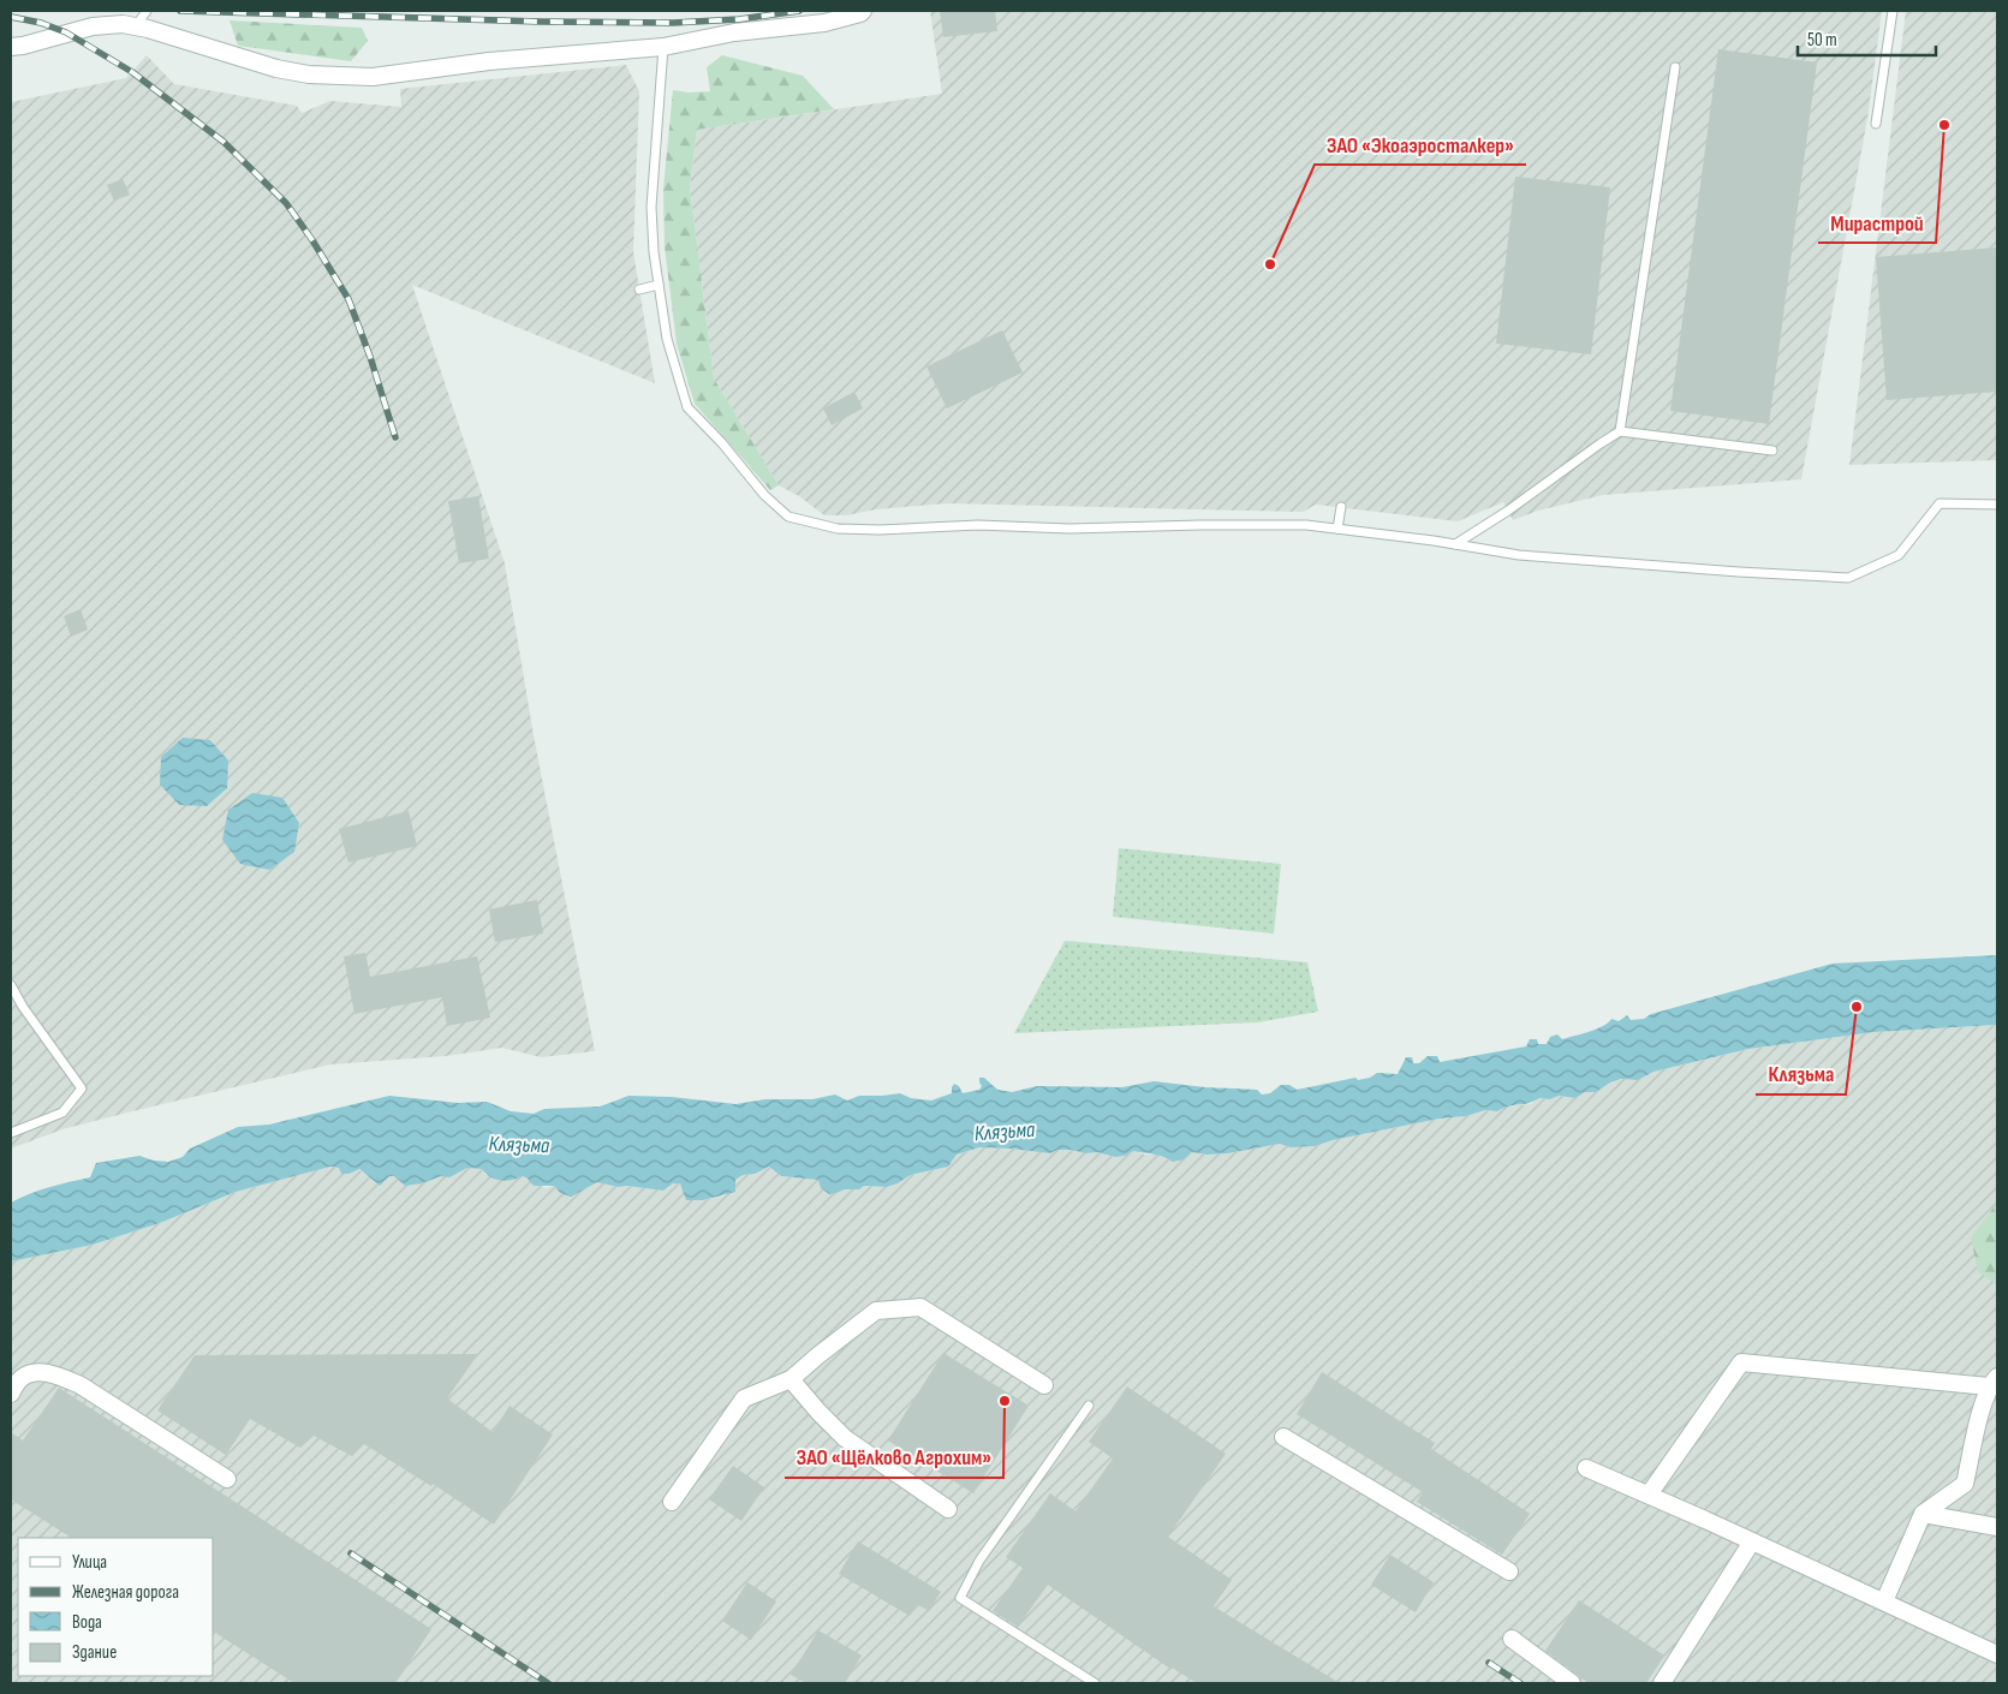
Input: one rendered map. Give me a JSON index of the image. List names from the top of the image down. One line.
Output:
{"water":["Клязьма"],"places":["Мирастрой","ЗАО «Экоаэросталкер»","Клязьма","ЗАО «Щёлково Агрохим»"],"legend":["Улица","Железная дорога","Вода","Здание"],"scale_bar":"50 m"}
